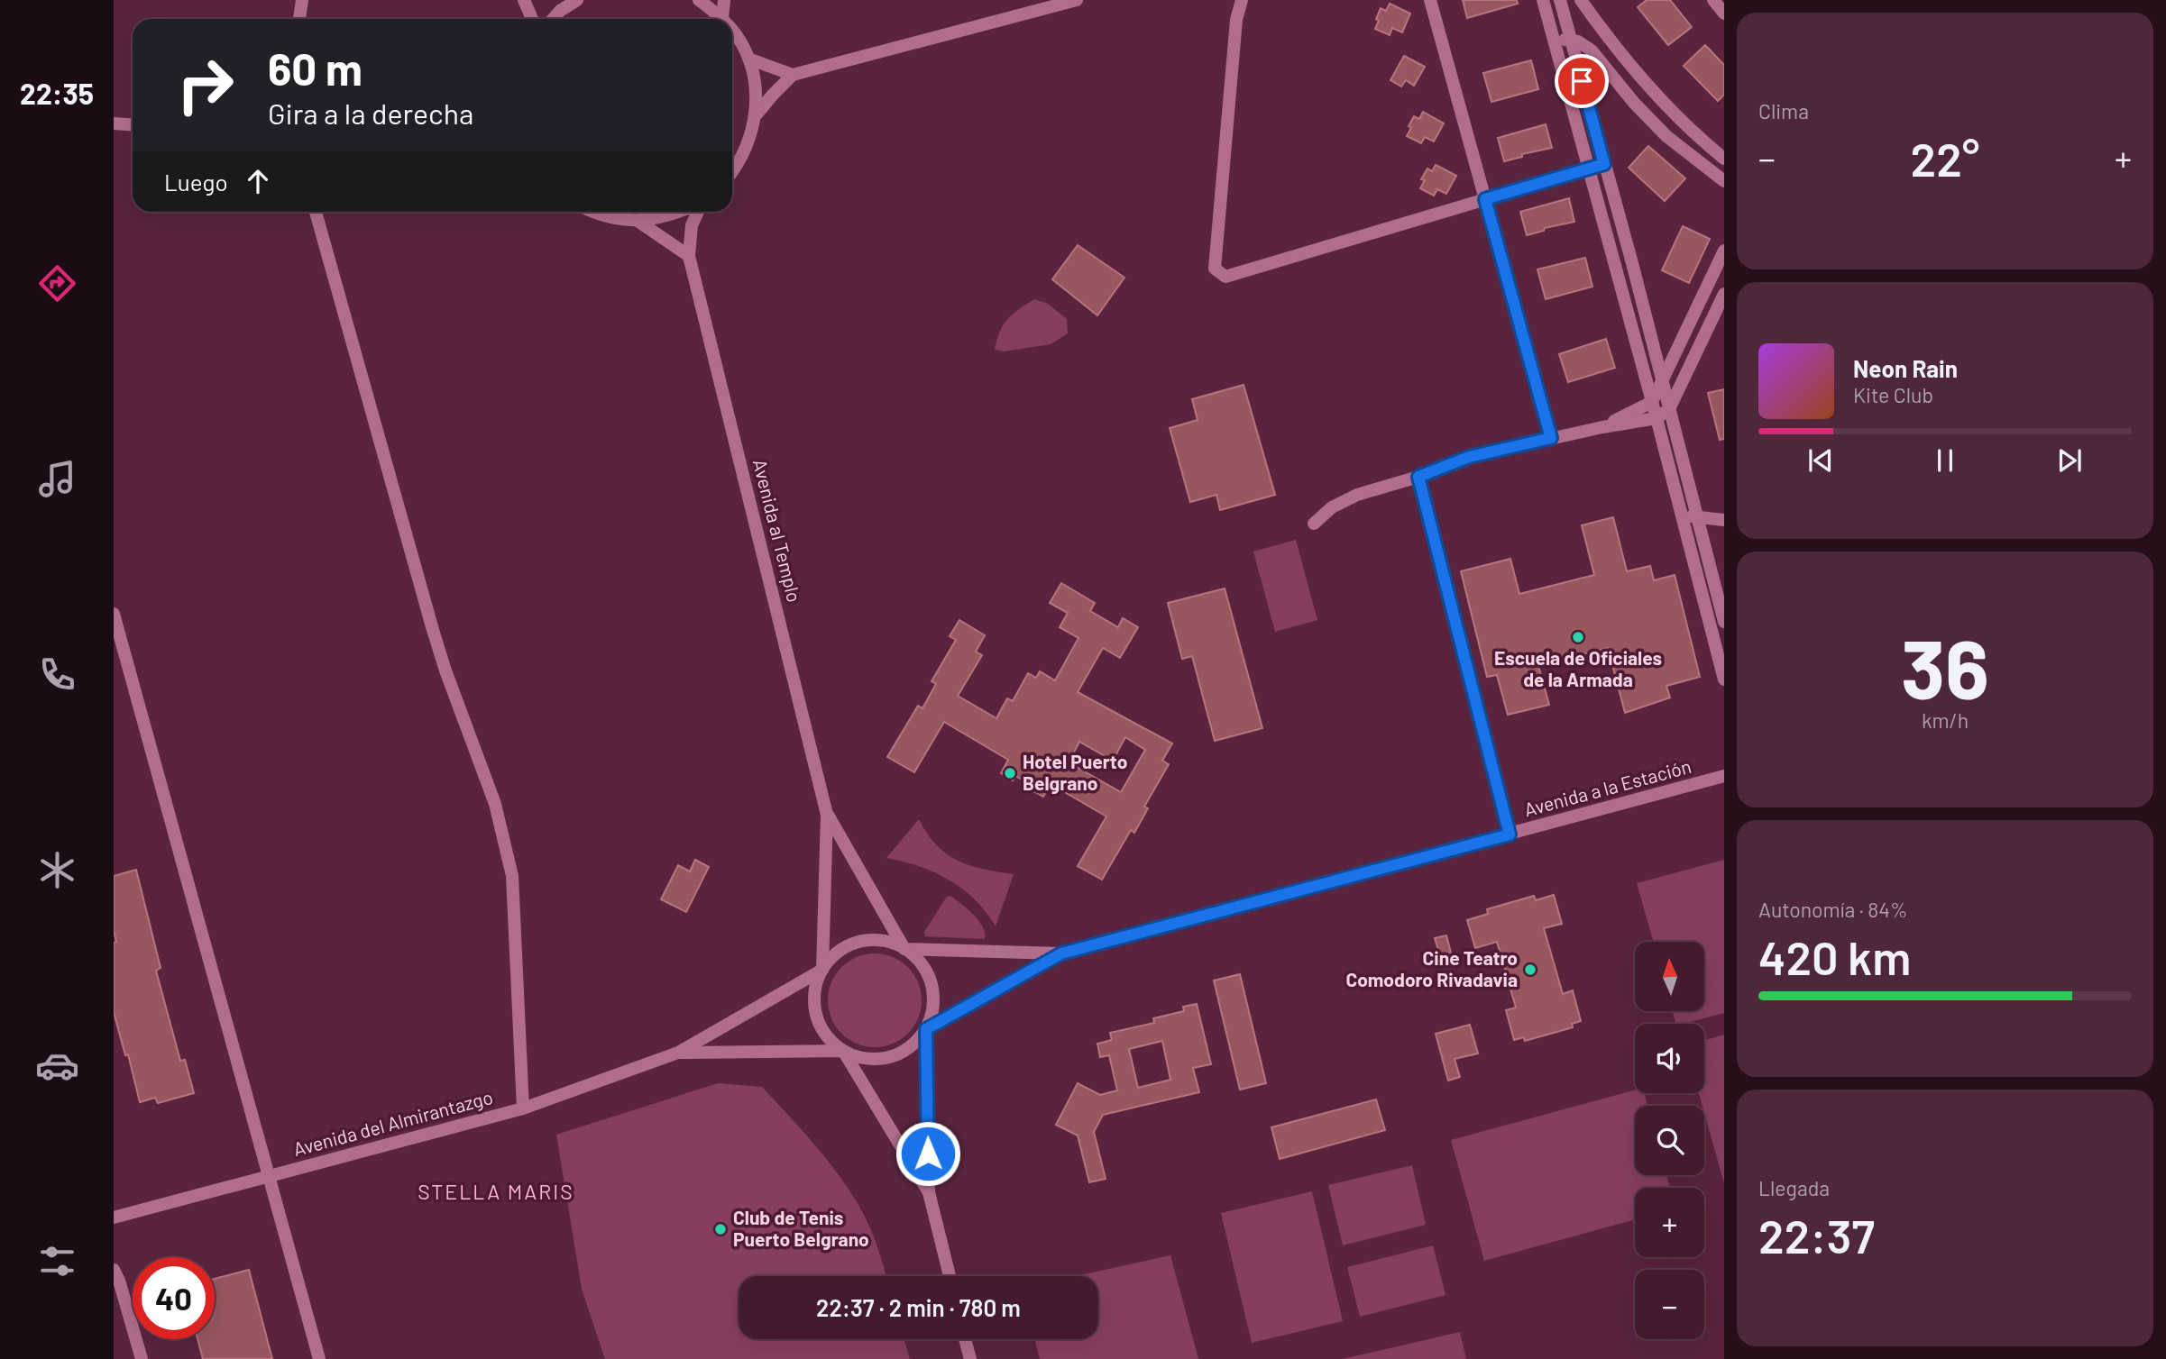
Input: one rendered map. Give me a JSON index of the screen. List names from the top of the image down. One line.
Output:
{"streets":{"street":["Avenida al Templo","Avenida a la Estación","Avenida del Almirantazgo"]},"districts":["STELLA MARIS"],"places":["Escuela de Oficiales de la Armada","Hotel Puerto Belgrano","Cine Teatro Comodoro Rivadavia","Club de Tenis Puerto Belgrano"],"north":"top","page":{"tabs":"22:35","tile":["Clima",["36","km/h"],["Autonomía · 84%","420 km"],["Llegada","22:37"]],"turn":["60 m","Gira a la derecha"],"heat":["−","22°","+"],"then":"Luego","song":["Neon Rain","Kite Club"],"map_buttons":["+","−"],"limit":"40","trip":"22:37 · 2 min · 780 m"}}
